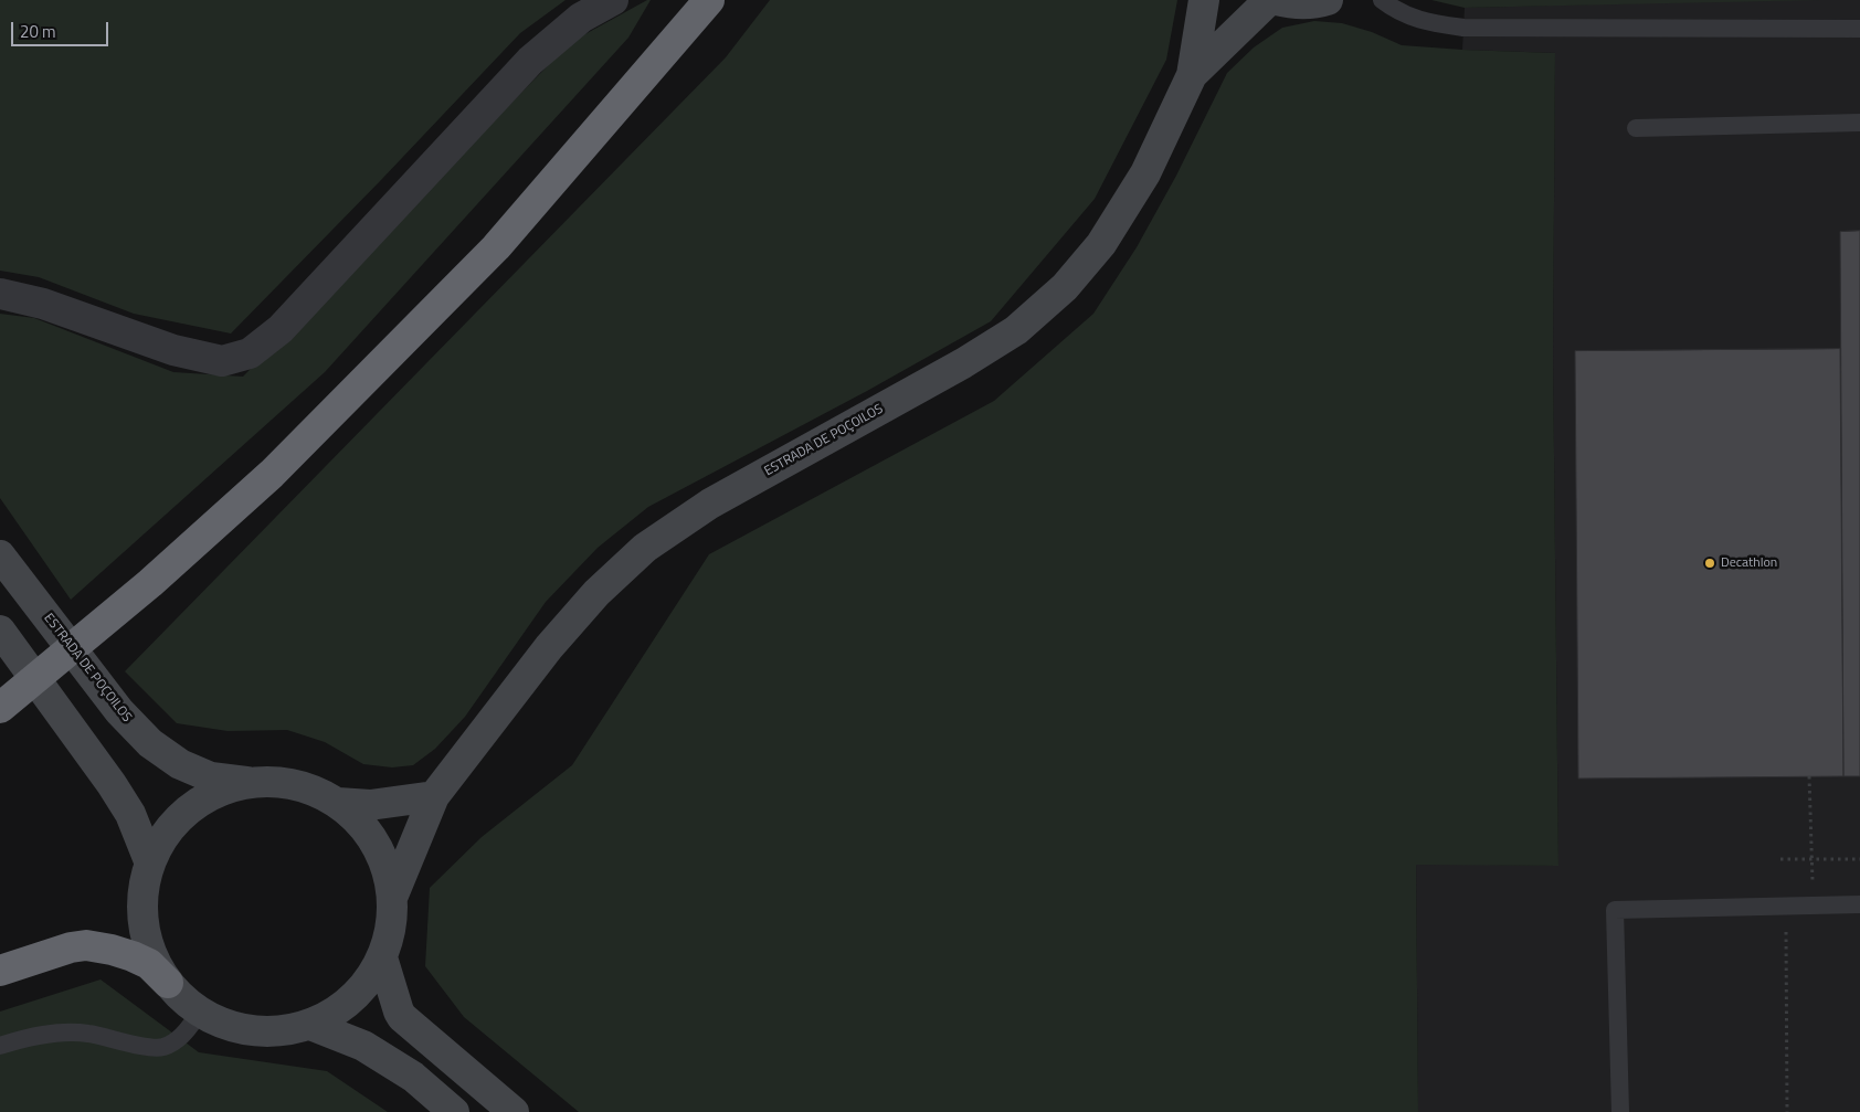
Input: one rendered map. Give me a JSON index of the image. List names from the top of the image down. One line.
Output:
{"streets":{"main road":["ESTRADA DE POÇOILOS"]},"places":["Decathlon"],"scale_bar":"20 m"}
